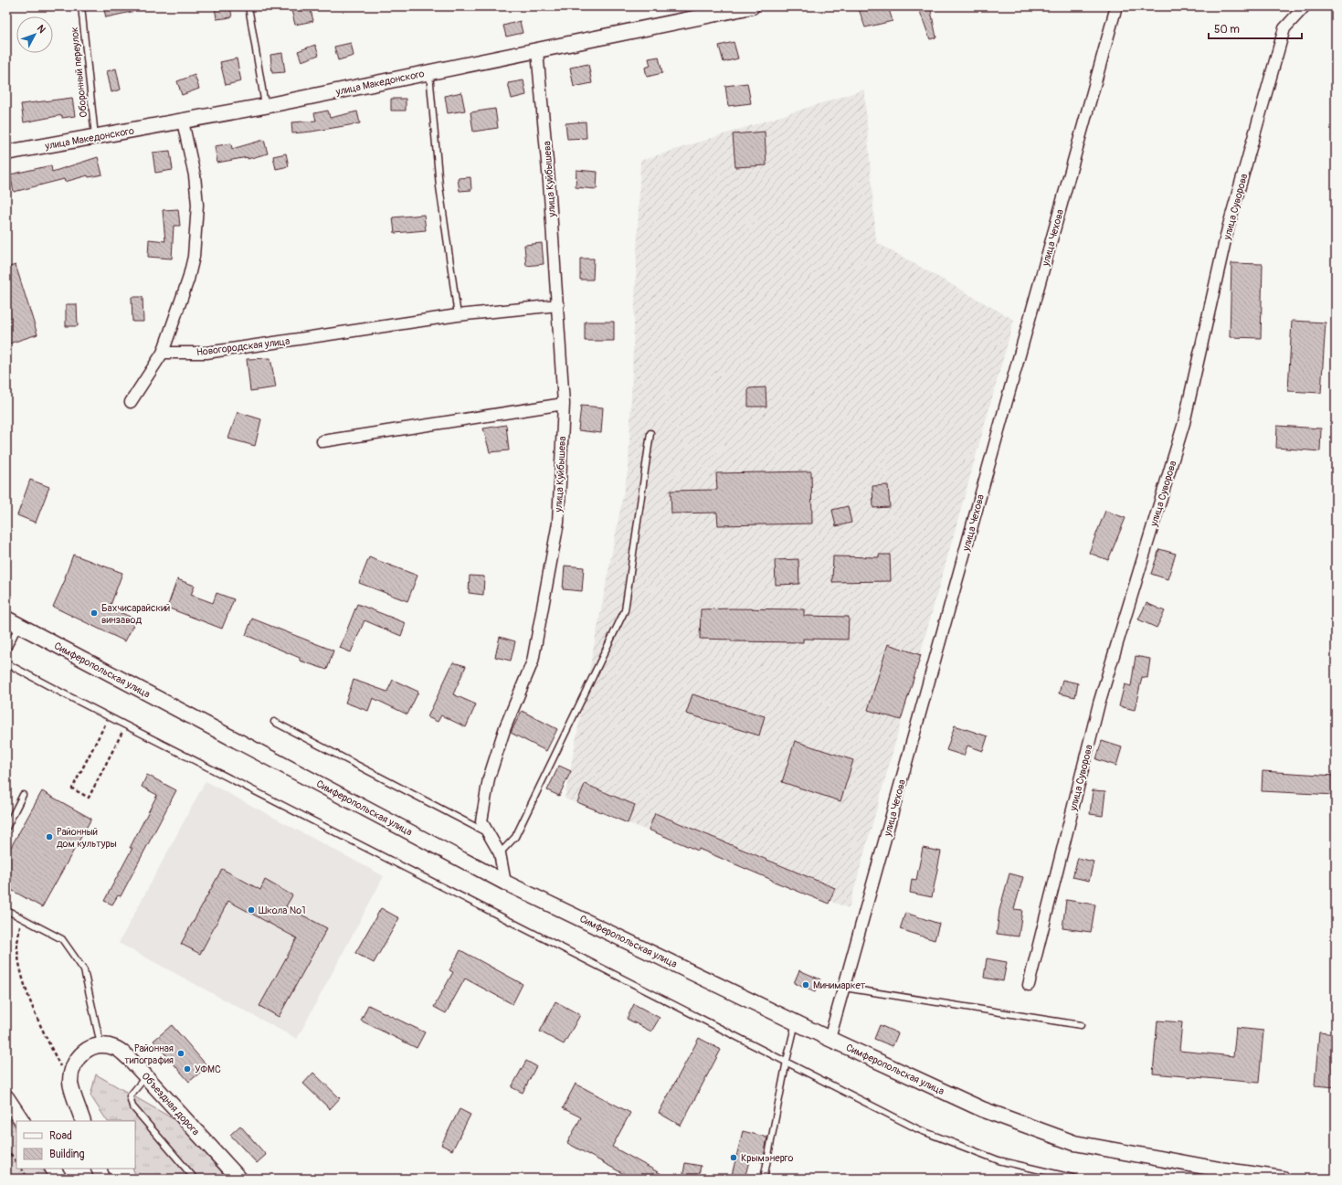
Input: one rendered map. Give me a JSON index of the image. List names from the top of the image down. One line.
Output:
{"streets":{"main road":["улица Македонского","Симферопольская улица","Объездная дорога"],"street":["улица Куйбышева","улица Суворова","улица Чехова","Новогородская улица"],"lane":["Оборонный переулок"]},"crossings":[["Оборонный переулок","улица Македонского"],["улица Македонского","улица Куйбышева"],["улица Куйбышева","Новогородская улица"],["улица Куйбышева","Симферопольская улица"],["улица Чехова","Симферопольская улица"]],"places":["Бахчисарайский винзавод","Районный дом культуры","Школа №1","Минимаркет","Районная типография","УФМС","Крымэнерго"],"legend":["Road","Building"],"scale_bar":"50 m","north":"top right"}
